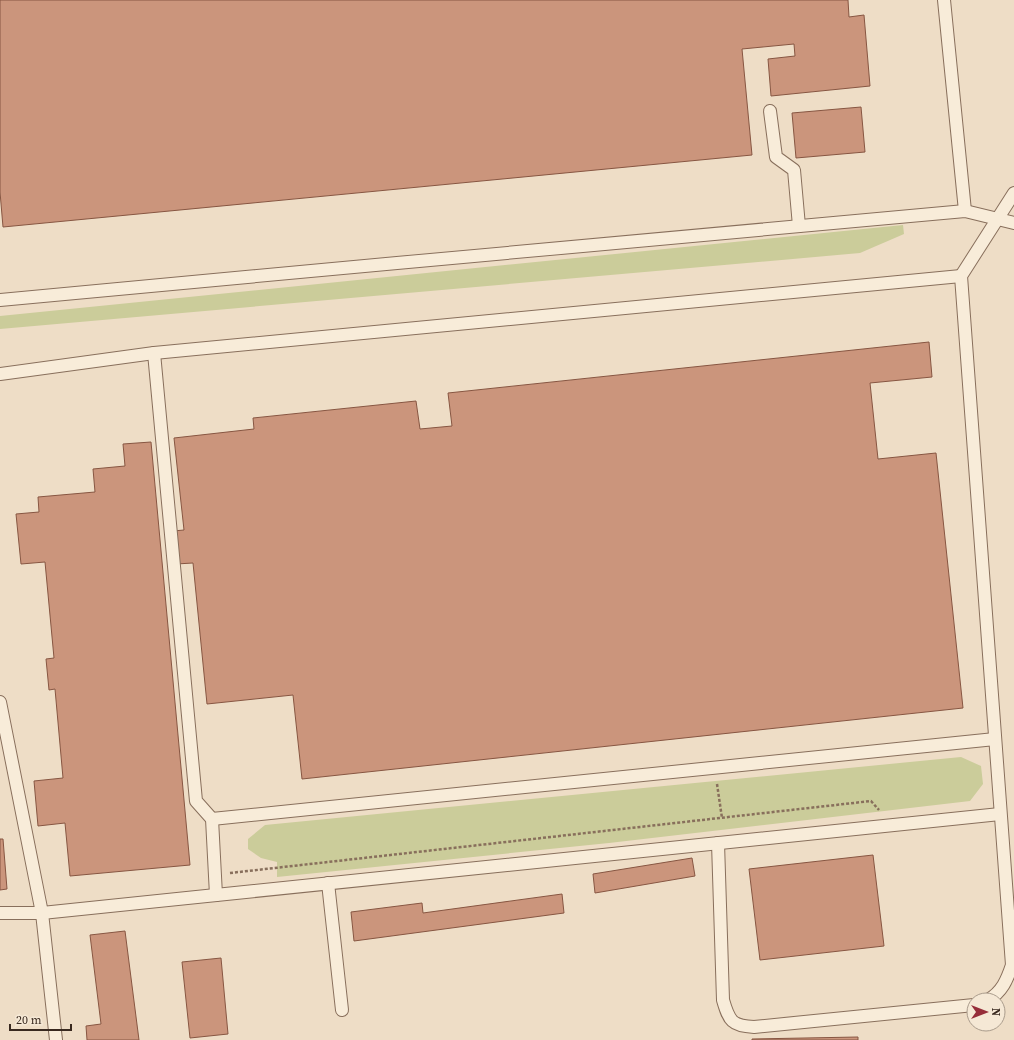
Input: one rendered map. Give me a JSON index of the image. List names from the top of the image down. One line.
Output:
{"scale_bar":"20 m","north":"right"}
